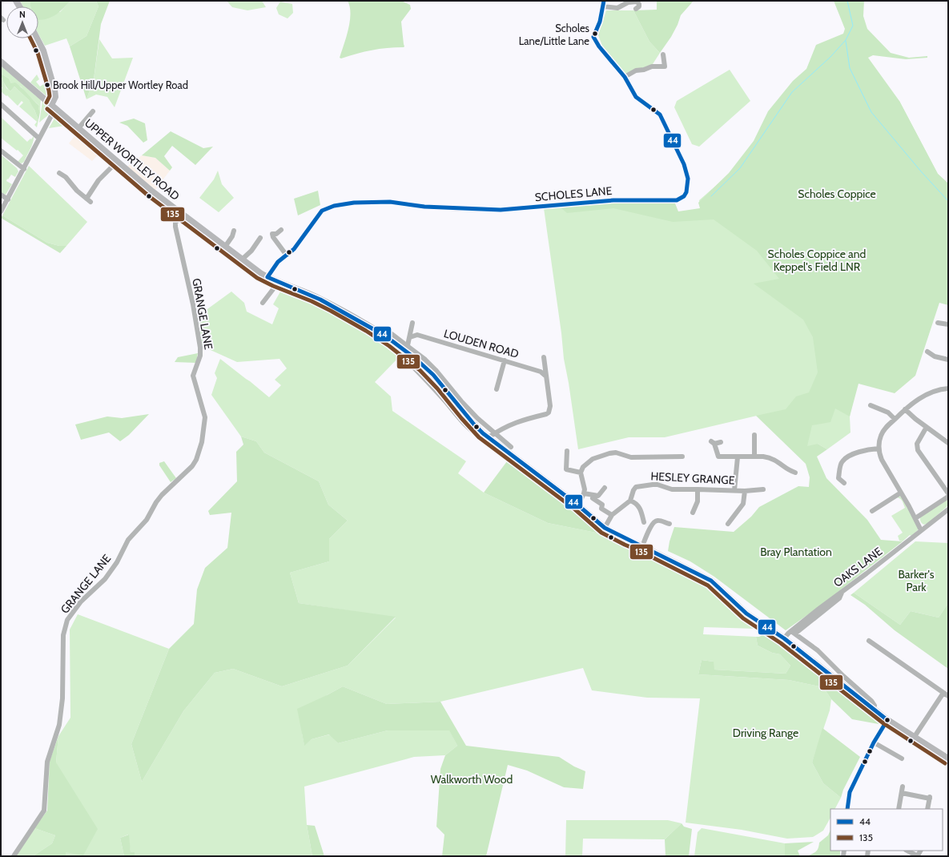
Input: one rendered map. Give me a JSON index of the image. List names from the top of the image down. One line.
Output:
{"streets":{"main road":["UPPER WORTLEY ROAD"],"street":["SCHOLES LANE","GRANGE LANE","LOUDEN ROAD","HESLEY GRANGE","OAKS LANE"]},"crossings":[["UPPER WORTLEY ROAD","SCHOLES LANE"],["UPPER WORTLEY ROAD","GRANGE LANE"],["UPPER WORTLEY ROAD","HESLEY GRANGE"],["UPPER WORTLEY ROAD","OAKS LANE"]],"parks":["Scholes Coppice","Scholes Coppice and Keppel's Field LNR","Bray Plantation","Barker's Park","Driving Range","Walkworth Wood"],"places":["Scholes Lane/Little Lane","Brook Hill/Upper Wortley Road"],"lines":["transit line 44","transit line 135"],"legend":["44","135"],"north":"top"}
